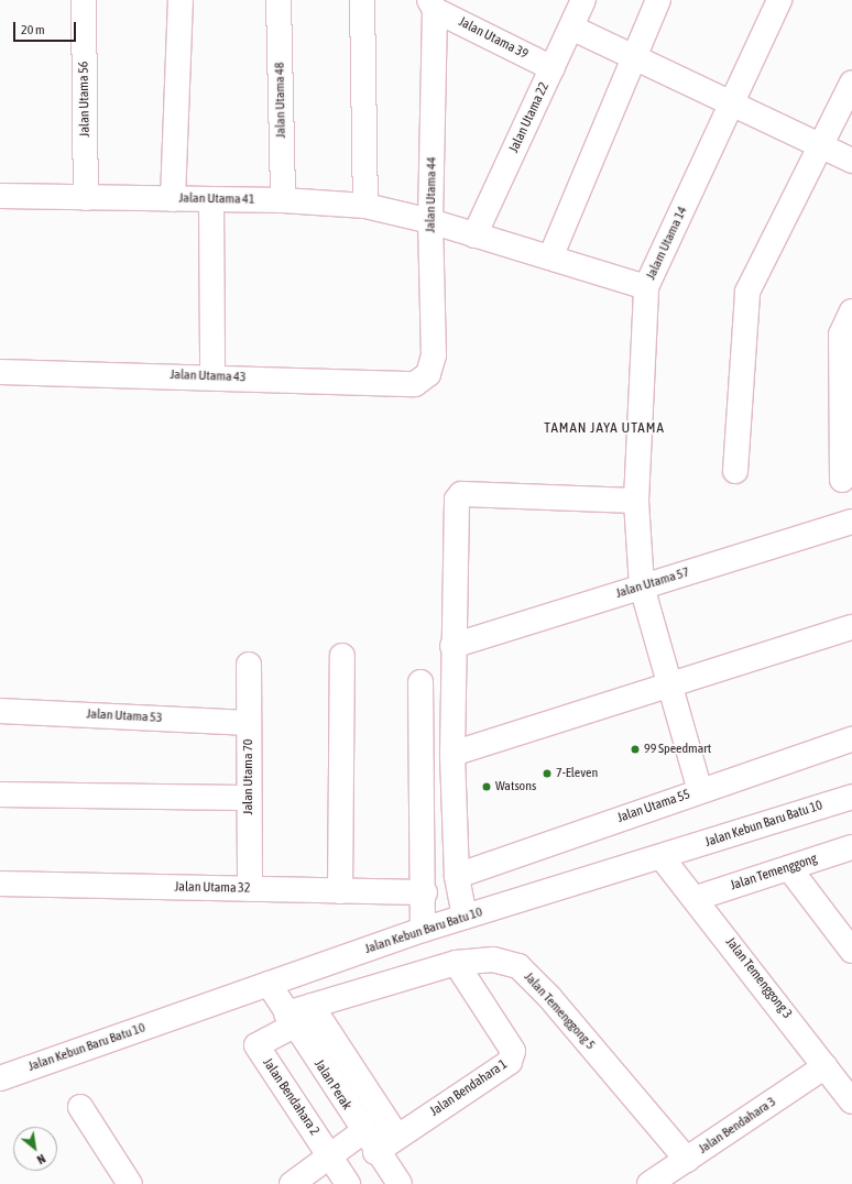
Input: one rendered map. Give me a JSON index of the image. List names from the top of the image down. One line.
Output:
{"streets":{"street":["Jalan Utama 39","Jalan Utama 56","Jalan Utama 48","Jalan Utama 22","Jalan Utama 44","Jalan Utama 41","Jalam Utama 14","Jalan Utama 43","Jalan Utama 57","Jalan Utama 53","Jalan Utama 70","Jalan Utama 55","Jalan Kebun Baru Batu 10","Jalan Temenggong","Jalan Utama 32","Jalan Temenggong 3","Jalan Temenggong 5","Jalan Perak","Jalan Bendahara 1","Jalan Bendahara 2","Jalan Bendahara 3"]},"crossings":[["Jalan Utama 39","Jalan Utama 22"],["Jalan Utama 39","Jalan Utama 44"],["Jalan Utama 56","Jalan Utama 41"],["Jalan Utama 48","Jalan Utama 41"],["Jalan Utama 22","Jalan Utama 41"],["Jalan Utama 44","Jalan Utama 41"],["Jalan Utama 44","Jalan Utama 43"],["Jalan Utama 41","Jalam Utama 14"],["Jalam Utama 14","Jalan Utama 57"],["Jalam Utama 14","Jalan Utama 55"],["Jalan Utama 53","Jalan Utama 70"],["Jalan Utama 70","Jalan Utama 32"],["Jalan Kebun Baru Batu 10","Jalan Temenggong 3"],["Jalan Kebun Baru Batu 10","Jalan Perak"],["Jalan Temenggong","Jalan Temenggong 3"],["Jalan Temenggong 3","Jalan Bendahara 3"],["Jalan Temenggong 5","Jalan Perak"],["Jalan Temenggong 5","Jalan Bendahara 1"],["Jalan Temenggong 5","Jalan Bendahara 2"],["Jalan Temenggong 5","Jalan Bendahara 3"],["Jalan Perak","Jalan Bendahara 1"],["Jalan Perak","Jalan Bendahara 2"]],"districts":["TAMAN JAYA UTAMA"],"places":["99 Speedmart","7-Eleven","Watsons"],"scale_bar":"20 m","north":"bottom right"}
